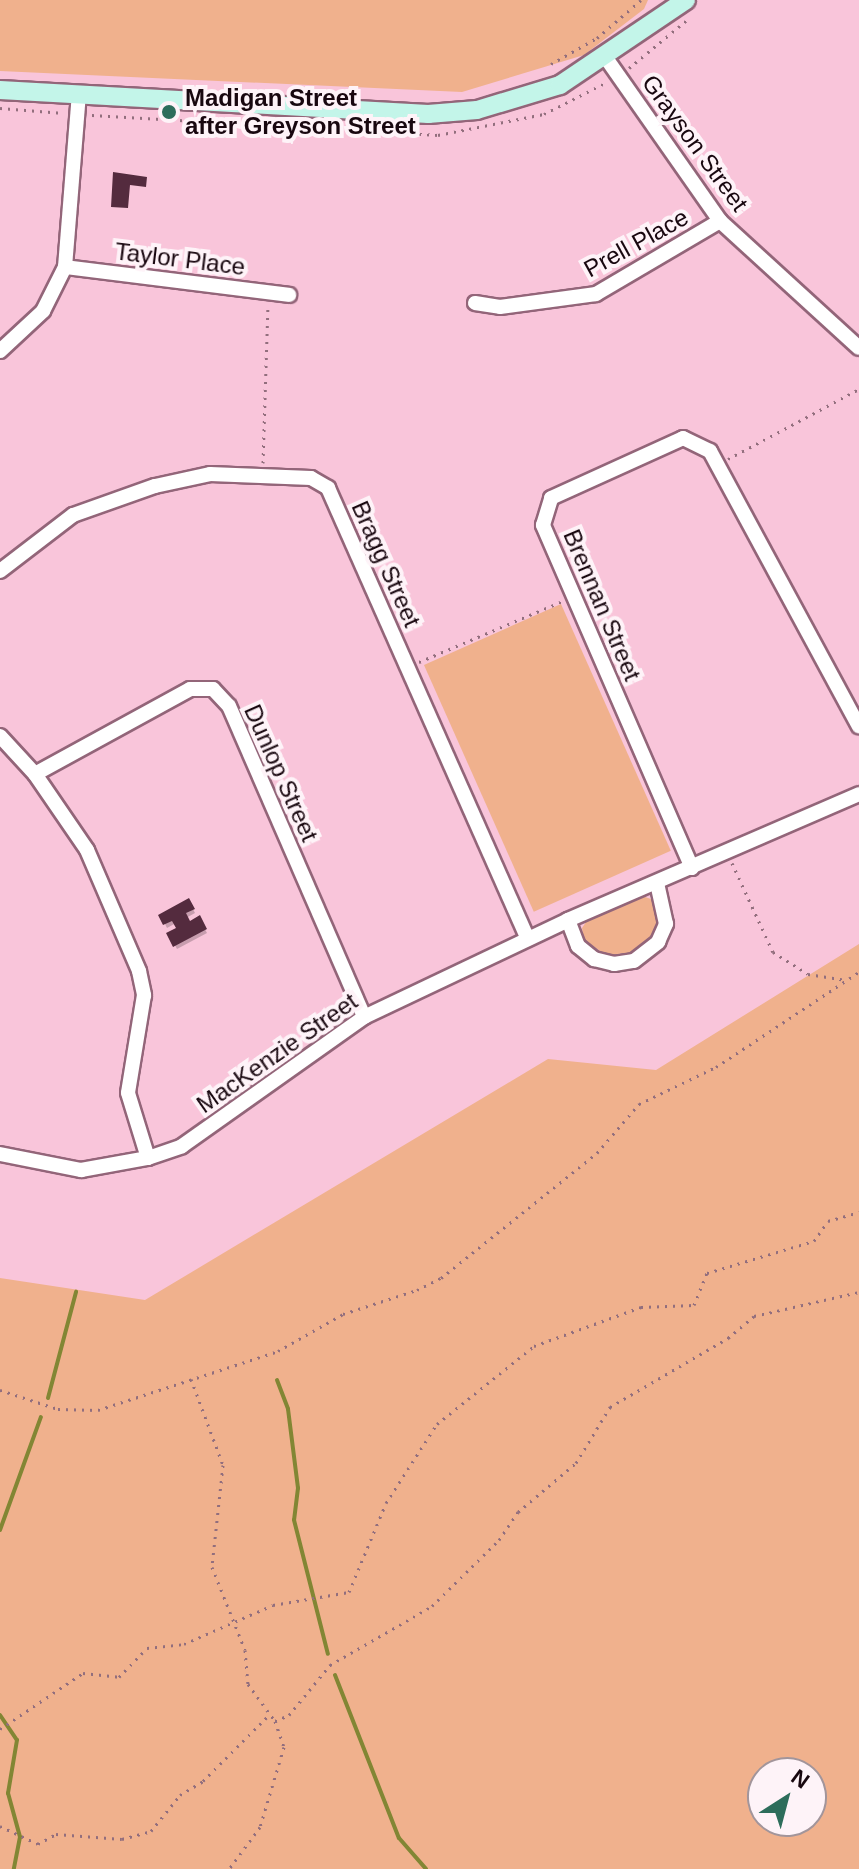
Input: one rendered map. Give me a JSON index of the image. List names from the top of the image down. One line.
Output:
{"streets":{"street":["Grayson Street","Prell Place","Taylor Place","Bragg Street","Brennan Street","Dunlop Street","MacKenzie Street"]},"crossings":[["Grayson Street","Prell Place"],["Bragg Street","MacKenzie Street"],["Brennan Street","MacKenzie Street"],["Dunlop Street","MacKenzie Street"]],"places":["Madigan Street after Greyson Street"],"north":"top right"}
